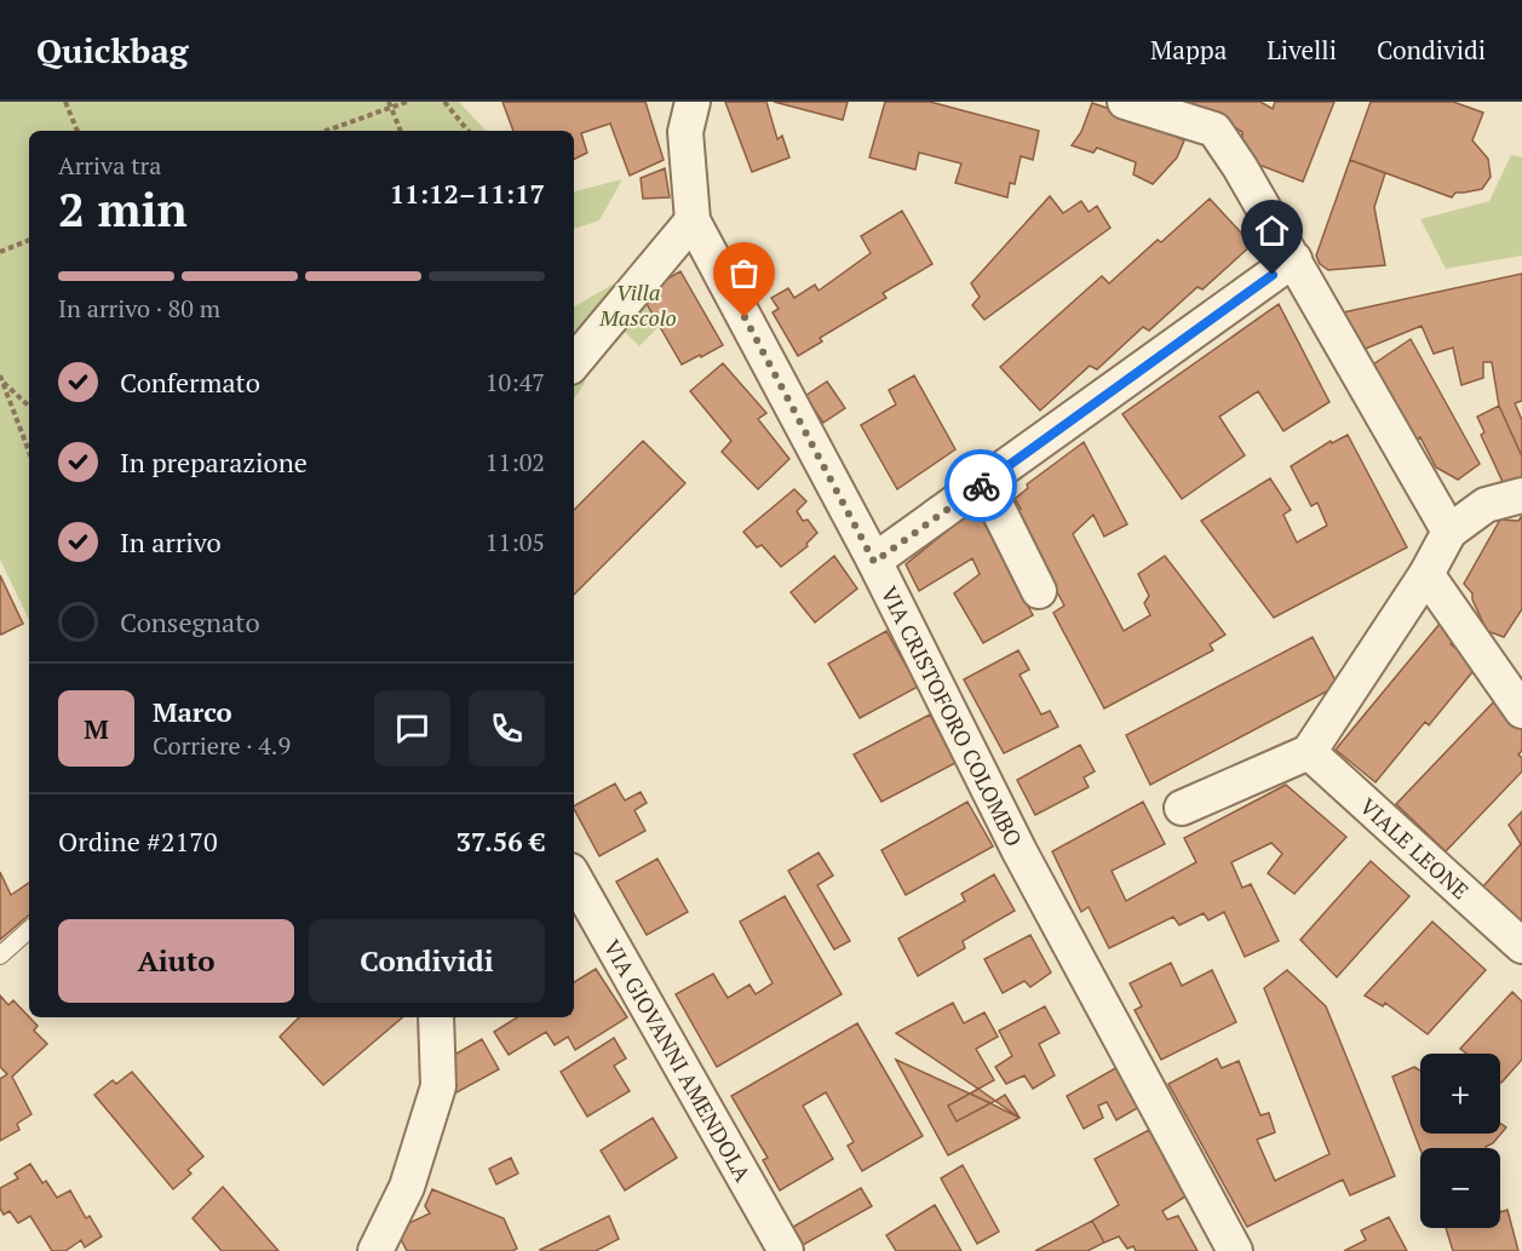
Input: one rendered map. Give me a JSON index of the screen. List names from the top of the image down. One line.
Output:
{"streets":{"street":["VIA CRISTOFORO COLOMBO","VIALE LEONE","VIA GIOVANNI AMENDOLA"]},"parks":["Villa Mascolo"],"page":{"header":"Quickbag","nav":["Mappa","Livelli","Condividi"],"heading":["2 min","Arriva tra","11:12–11:17"],"panel":["Marco","Corriere · 4.9","Ordine #2170","37.56 €"],"bar":"In arrivo · 80 m","list":[["Confermato","10:47"],["In preparazione","11:02"],["In arrivo","11:05"],"Consegnato"],"round":"M","buttons":["Aiuto","Condividi"],"map_buttons":["+","−"]}}
